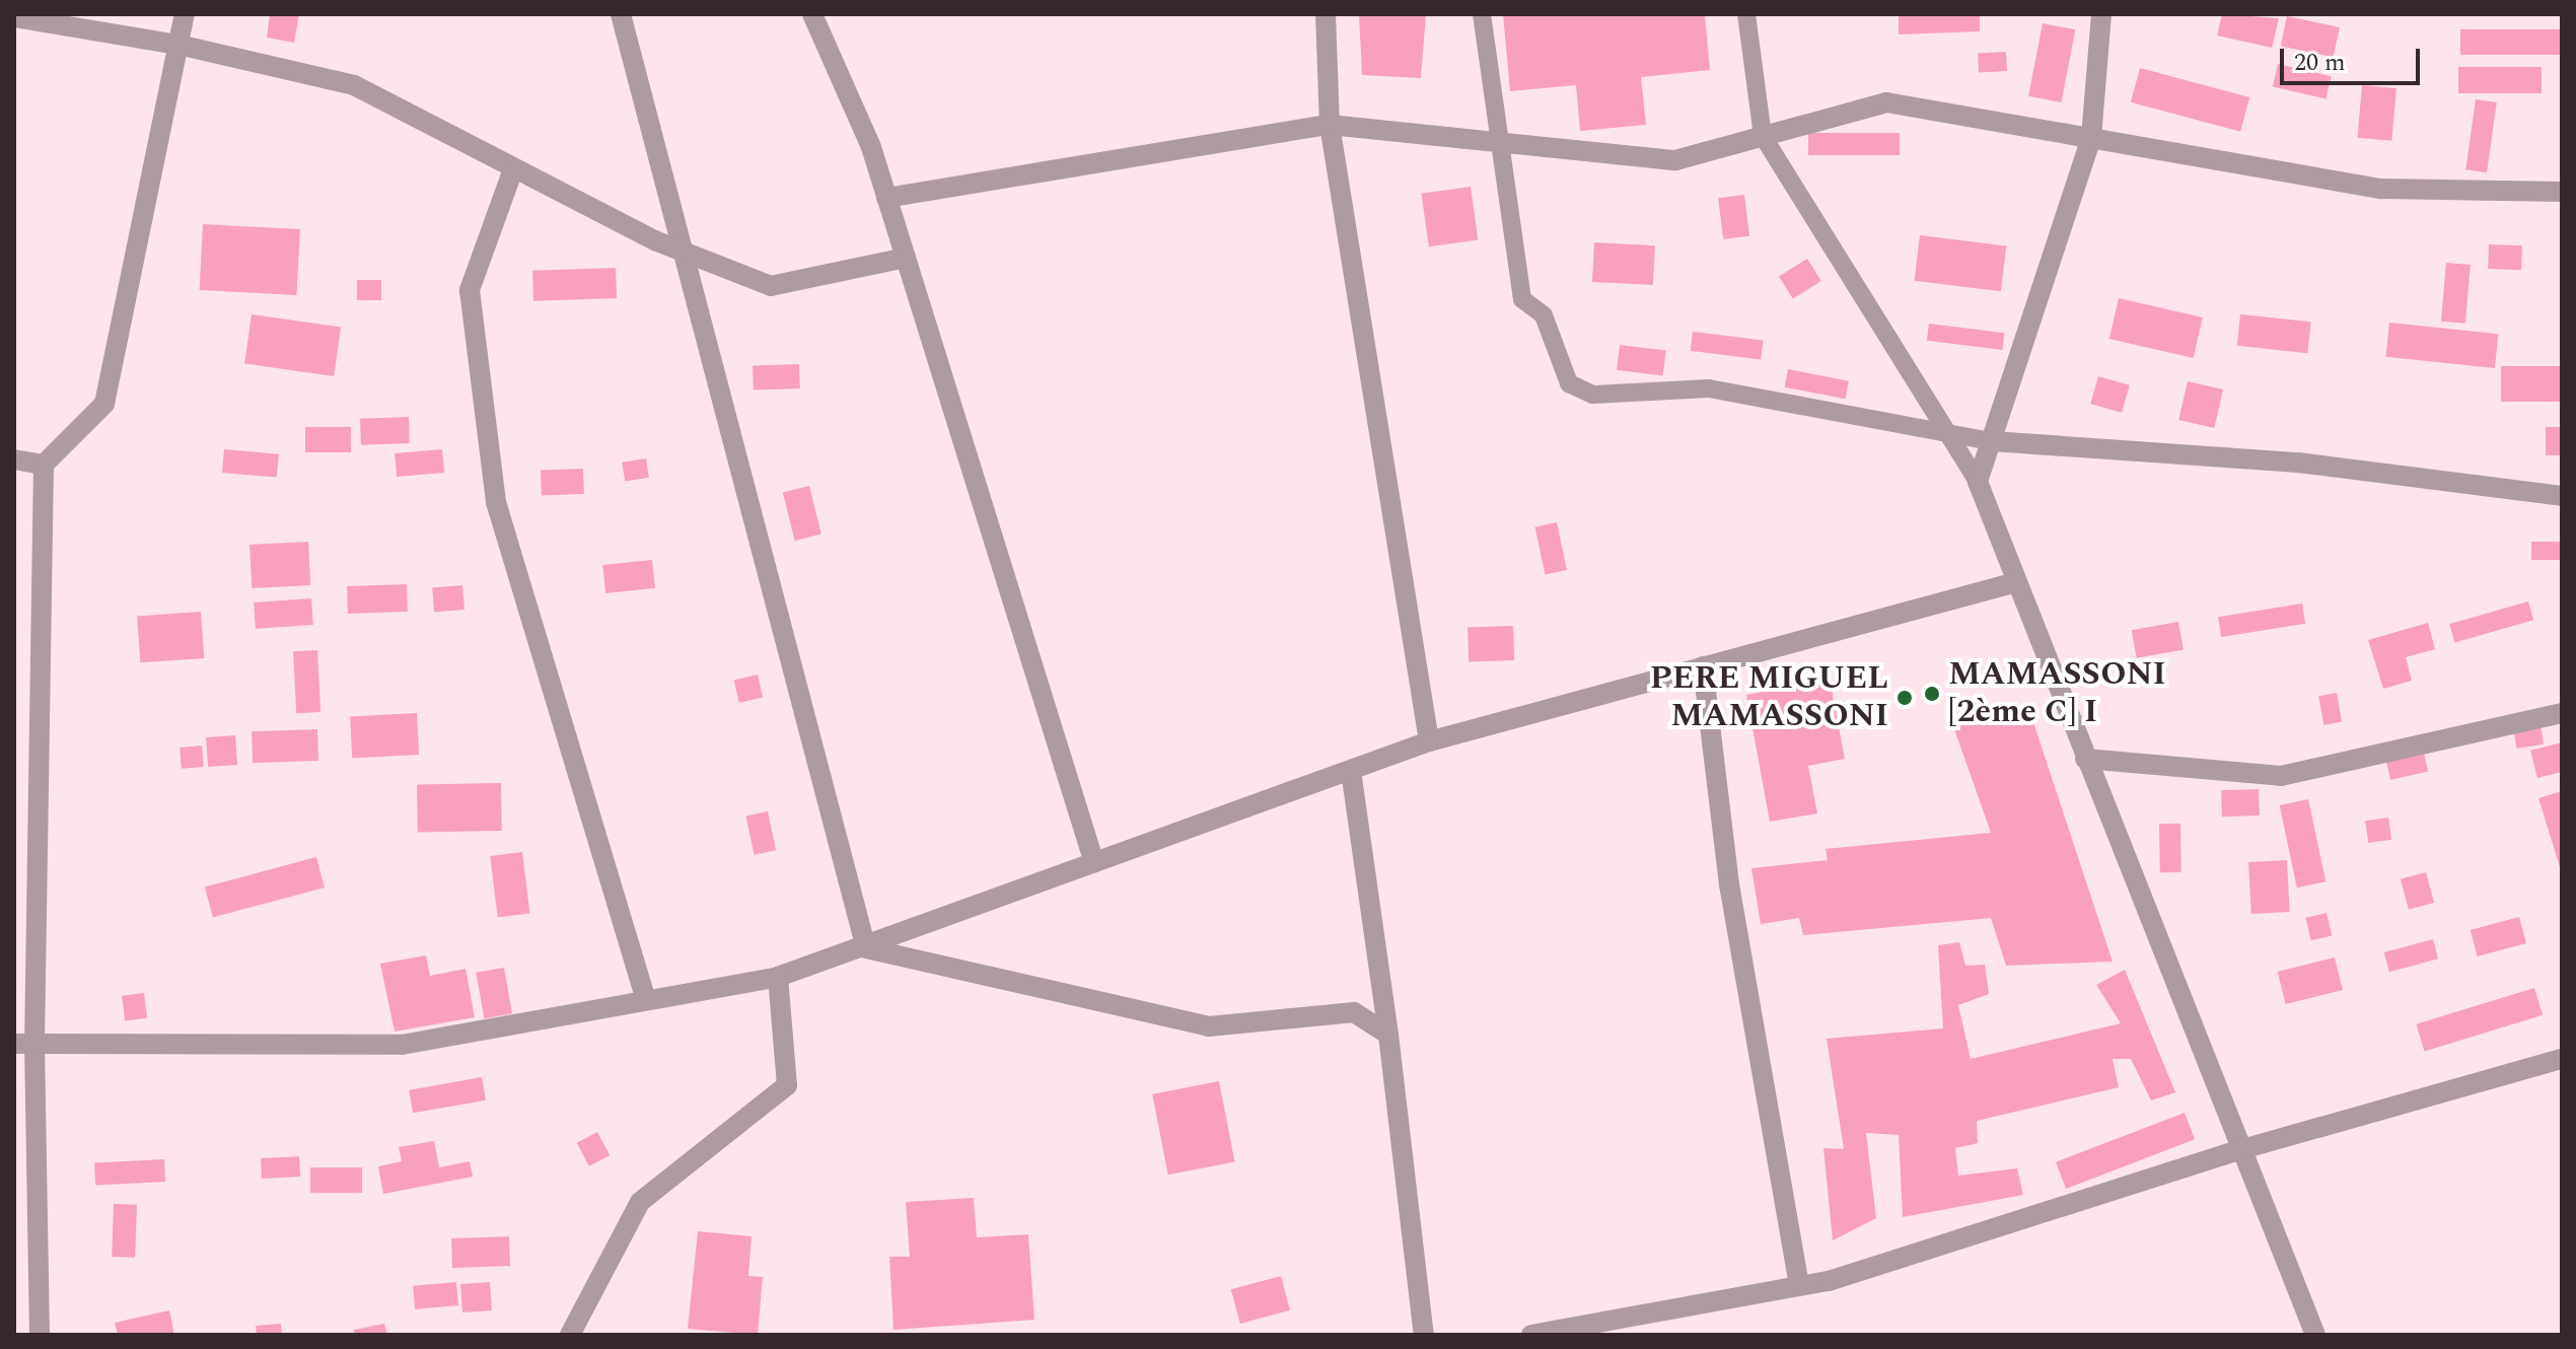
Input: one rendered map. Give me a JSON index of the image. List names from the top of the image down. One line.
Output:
{"places":["MAMASSONI [2ème C] I","PERE MIGUEL MAMASSONI"],"scale_bar":"20 m"}
